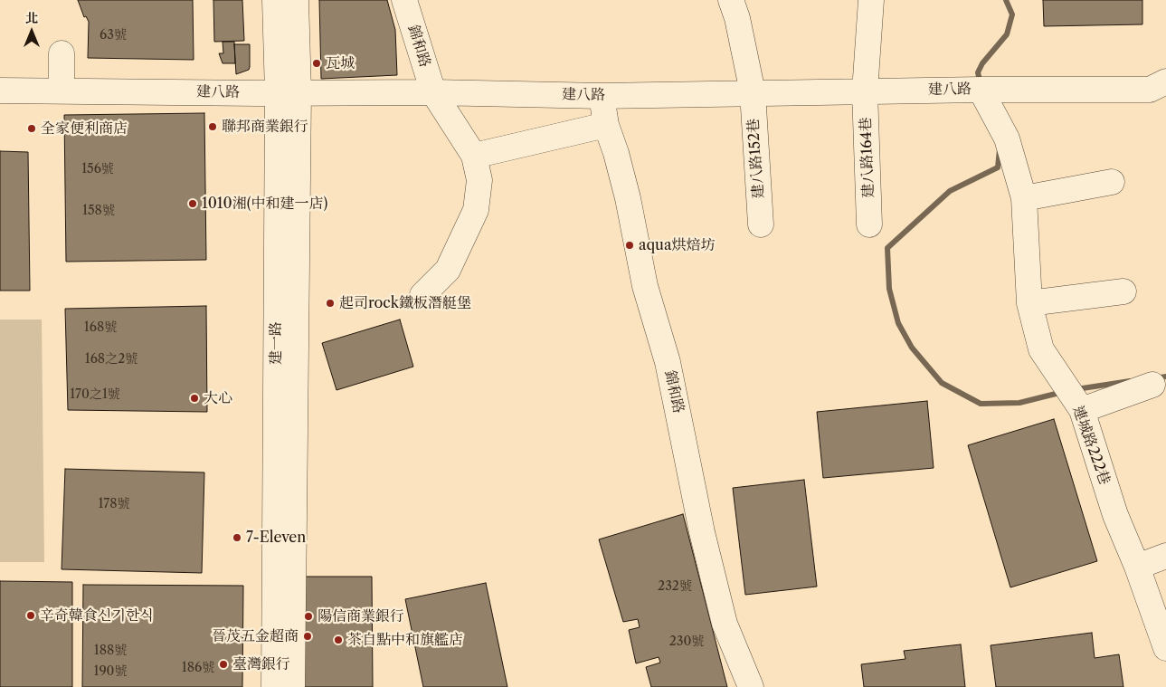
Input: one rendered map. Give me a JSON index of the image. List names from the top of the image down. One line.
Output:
{"streets":{"street":["錦和路","建八路","建八路164巷","建八路152巷","建一路","連城路222巷"]},"crossings":[["錦和路","建八路"],["建八路","建八路164巷"],["建八路","建八路152巷"],["建八路","建一路"],["建八路","連城路222巷"]],"places":["瓦城","聯邦商業銀行","全家便利商店","1010湘(中和建一店)","aqua烘焙坊","起司rock鐵板潛艇堡","大心","7-Eleven","辛奇韓食신기한식","陽信商業銀行","晉茂五金超商","茶自點中和旗艦店","臺灣銀行"],"house_numbers":["63號","156號","158號","168號","168之2號","170之1號","178號","232號","230號","188號","186號","190號"],"north":"top"}
